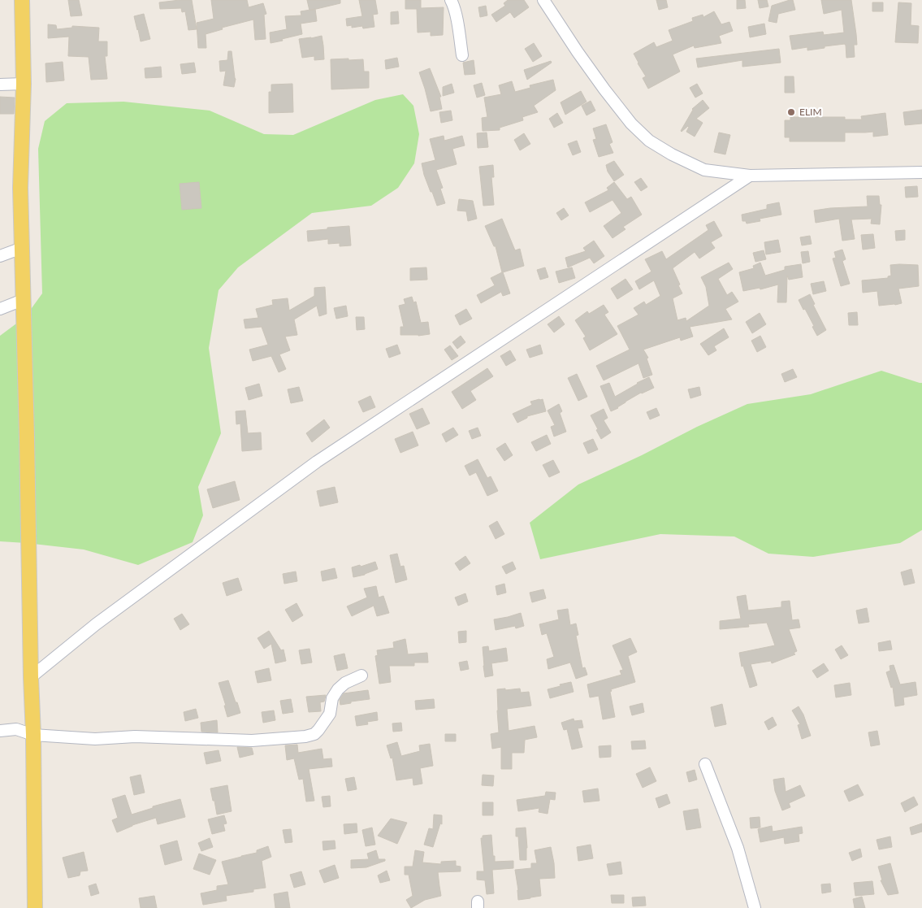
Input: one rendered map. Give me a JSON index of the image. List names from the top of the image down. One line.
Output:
{"places":["ELIM"]}
